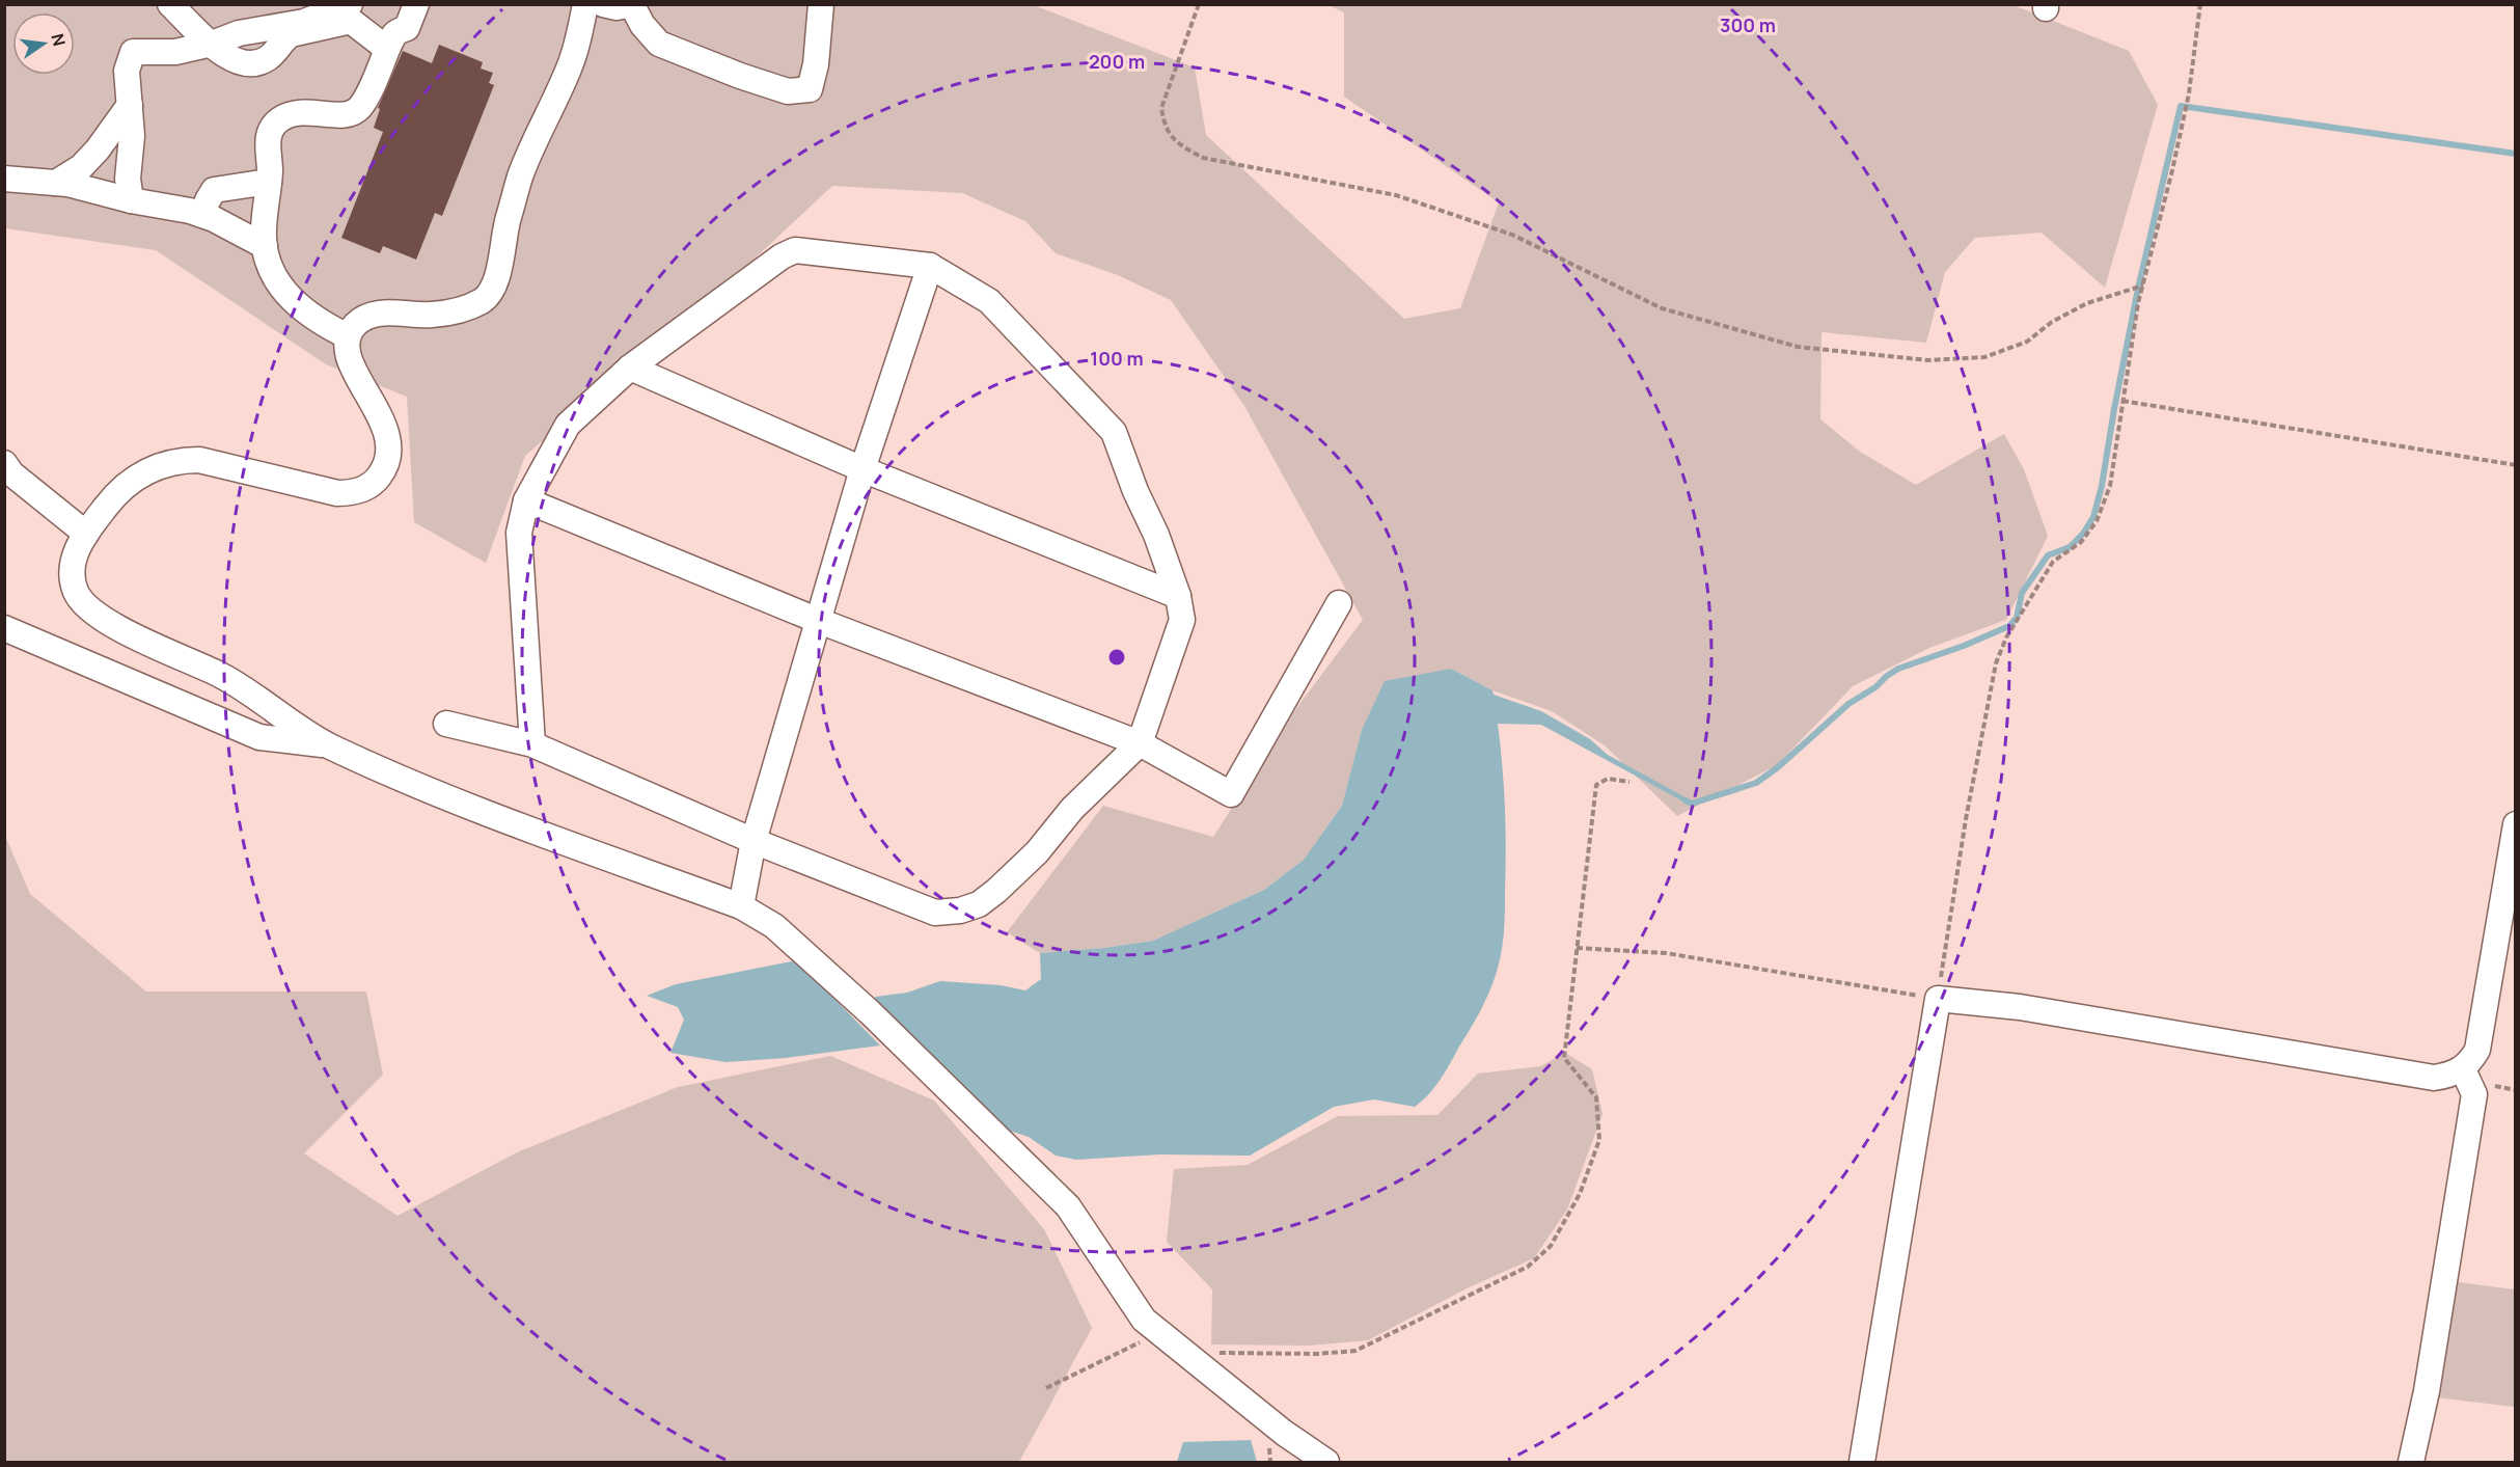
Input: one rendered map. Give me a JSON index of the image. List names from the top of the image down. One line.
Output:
{"north":"right","rings":["300 m","200 m","100 m"]}
